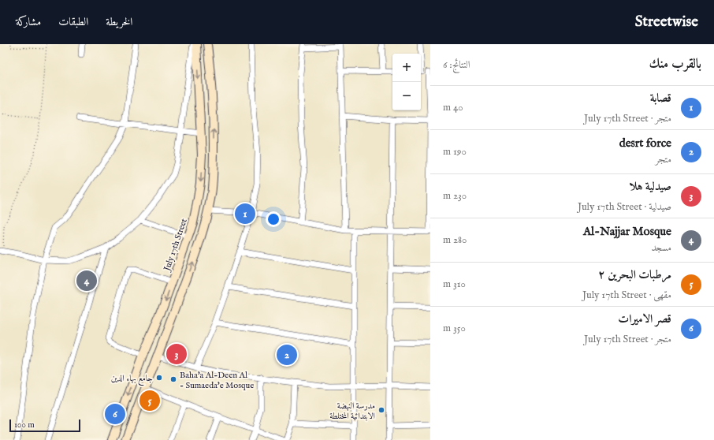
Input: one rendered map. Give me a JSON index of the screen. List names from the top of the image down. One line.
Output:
{"streets":{"main road":["July 17th Street"]},"places":["جامع بهاء الدين","Baha'a Al-Deen Al - Sumaeda'e Mosque","مدرسة النهضة الابتدائية المختلطة"],"scale_bar":"100 m","page":{"header":"Streetwise","nav":["الخريطة","الطبقات","مشاركة"],"heading":["بالقرب منك","النتائج: 6"],"map_buttons":["+","−"],"list":[{"mark":"1","name":"قصابة","note":"متجر · July 17th Street","value":"40 m"},{"mark":"2","name":"desrt force","note":"متجر","value":"190 m"},{"mark":"3","name":"صيدلية هلا","note":"صيدلية · July 17th Street","value":"230 m"},{"mark":"4","name":"Al-Najjar Mosque","note":"مسجد","value":"280 m"},{"mark":"5","name":"مرطبات البحرين ٢","note":"مقهى · July 17th Street","value":"310 m"},{"mark":"6","name":"قصر الاميرات","note":"متجر · July 17th Street","value":"350 m"}],"pins":["1","4","3","2","5","6"],"scale":"100 m"}}
